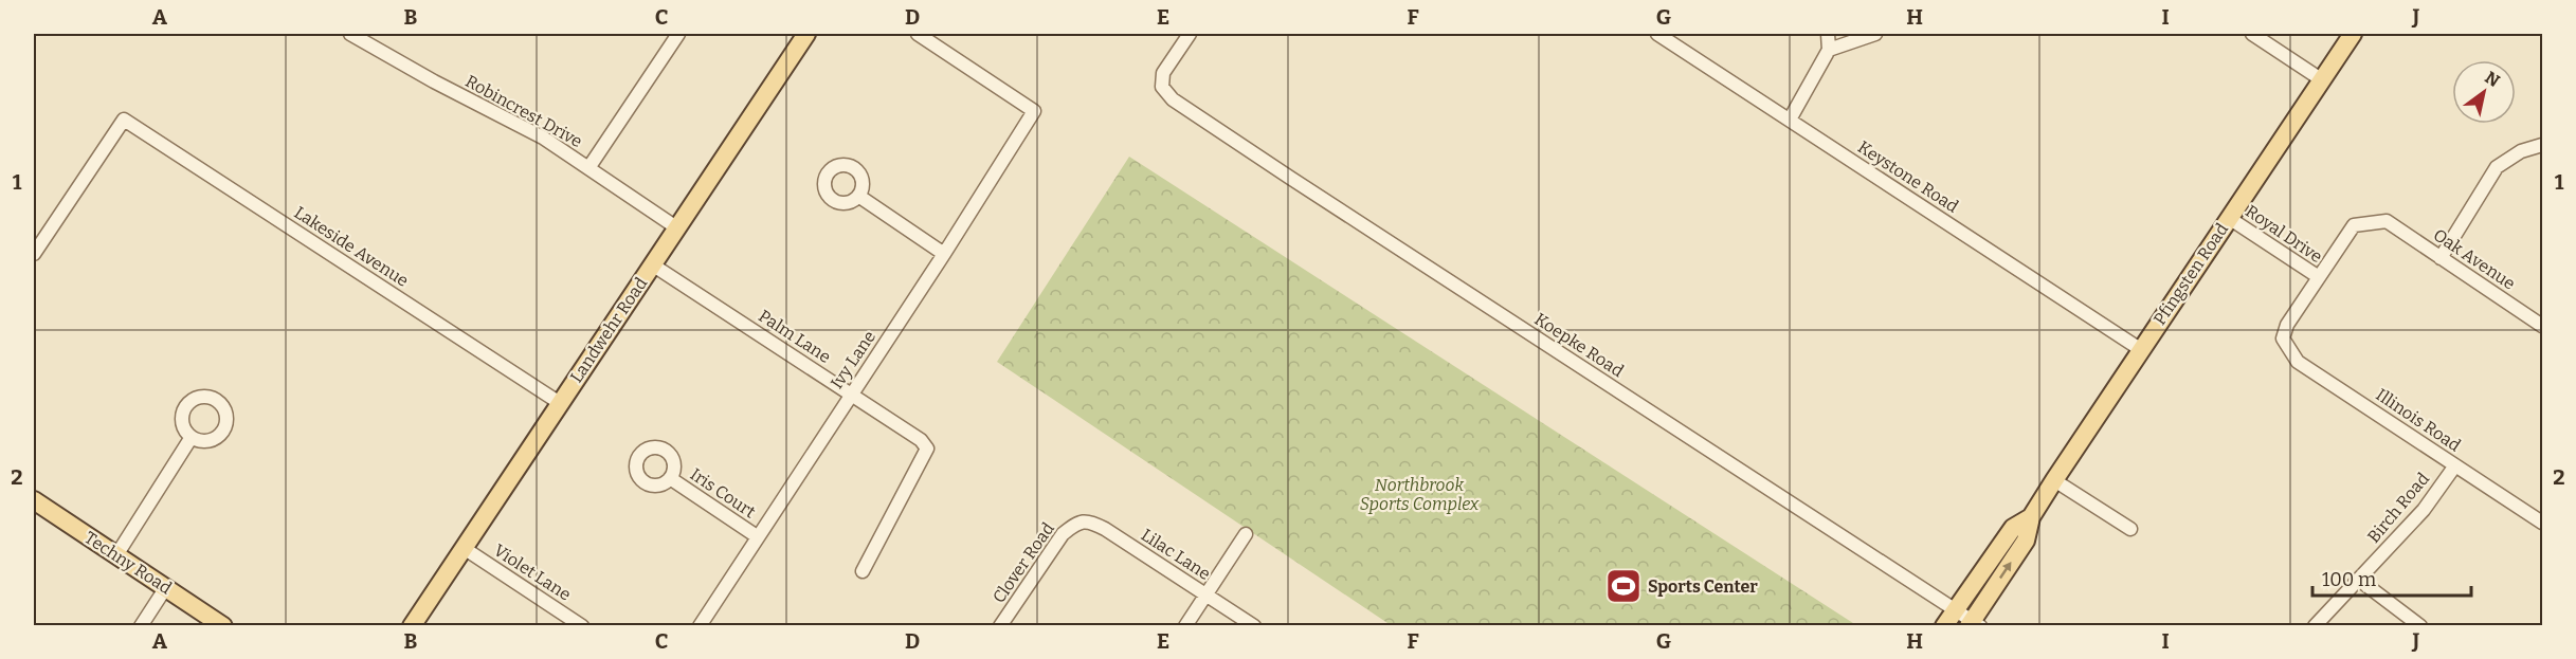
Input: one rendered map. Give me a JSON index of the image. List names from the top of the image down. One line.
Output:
{"streets":{"main road":["Pfingsten Road","Landwehr Road","Techny Road"],"street":["Robincrest Drive","Keystone Road","Royal Drive","Lakeside Avenue","Oak Avenue","Palm Lane","Koepke Road","Ivy Lane","Illinois Road","Iris Court","Birch Road","Lilac Lane","Clover Road","Violet Lane"]},"crossings":[["Robincrest Drive","Landwehr Road"],["Keystone Road","Pfingsten Road"],["Royal Drive","Oak Avenue"],["Royal Drive","Pfingsten Road"],["Royal Drive","Illinois Road"],["Lakeside Avenue","Landwehr Road"],["Pfingsten Road","Koepke Road"],["Landwehr Road","Palm Lane"],["Landwehr Road","Violet Lane"],["Palm Lane","Ivy Lane"],["Ivy Lane","Iris Court"],["Illinois Road","Birch Road"],["Lilac Lane","Clover Road"]],"parks":["Northbrook Sports Complex"],"places":{"sports":["Sports Center"]},"scale_bar":"100 m","north":"top right","grid":{"columns":["A","B","C","D","E","F","G","H","I","J"],"rows":["1","2"]}}
